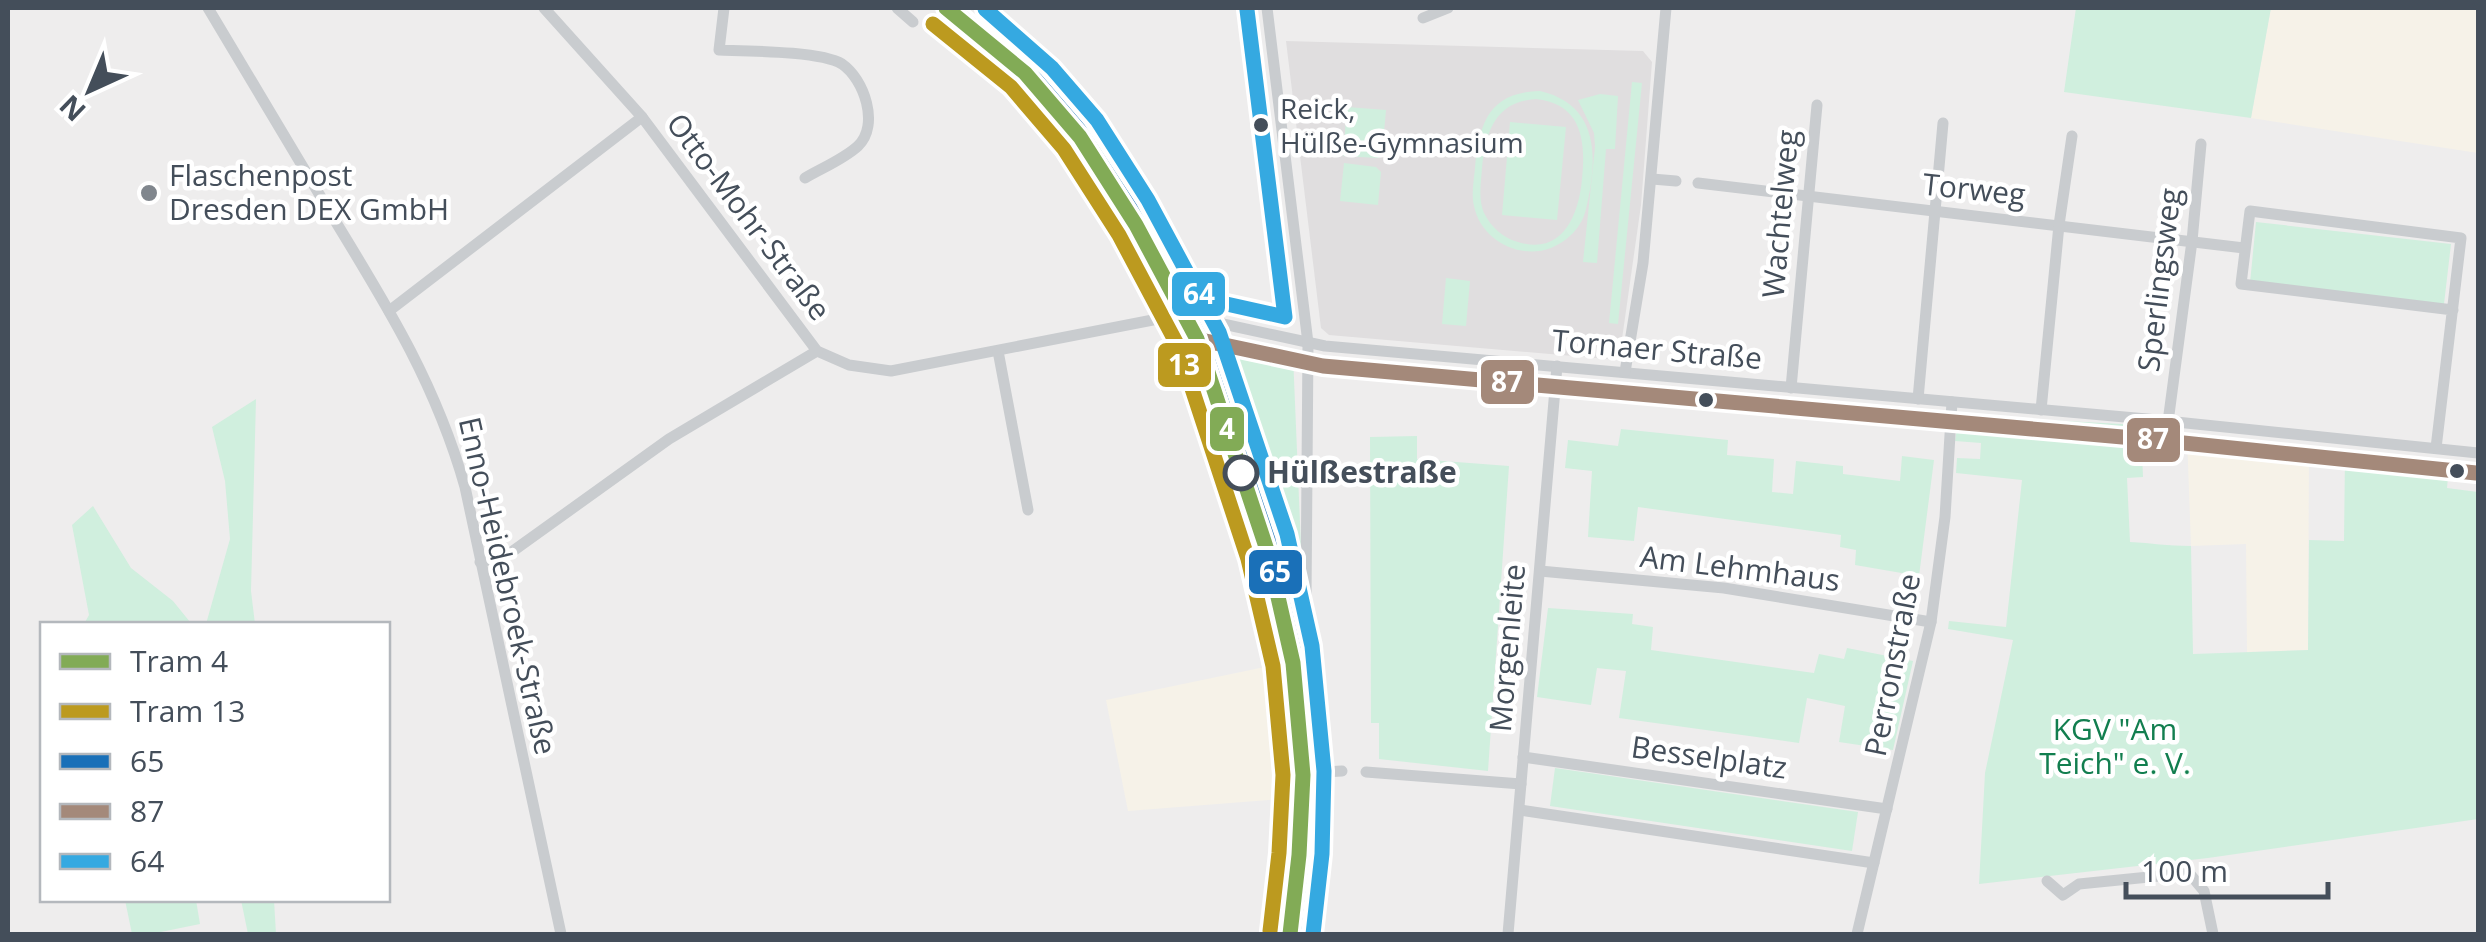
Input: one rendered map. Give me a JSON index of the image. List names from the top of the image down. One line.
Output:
{"streets":{"street":["Torweg","Wachtelweg","Otto-Mohr-Straße","Sperlingsweg","Tornaer Straße","Am Lehmhaus","Enno-Heidebroek-Straße","Morgenleite","Perronstraße","Besselplatz"]},"crossings":[["Torweg","Wachtelweg"],["Torweg","Sperlingsweg"],["Wachtelweg","Tornaer Straße"],["Otto-Mohr-Straße","Tornaer Straße"],["Sperlingsweg","Tornaer Straße"],["Tornaer Straße","Morgenleite"],["Tornaer Straße","Perronstraße"],["Am Lehmhaus","Morgenleite"],["Am Lehmhaus","Perronstraße"],["Morgenleite","Besselplatz"],["Perronstraße","Besselplatz"]],"parks":["KGV \"Am Teich\" e. V."],"places":["Reick, Hülße-Gymnasium","Flaschenpost Dresden DEX GmbH","Hülßestraße"],"lines":["tram line 4","transit line 65","transit line 64","tram line 13","transit line 87"],"legend":["Tram 4","Tram 13","65","87","64"],"scale_bar":"100 m","north":"bottom left"}
